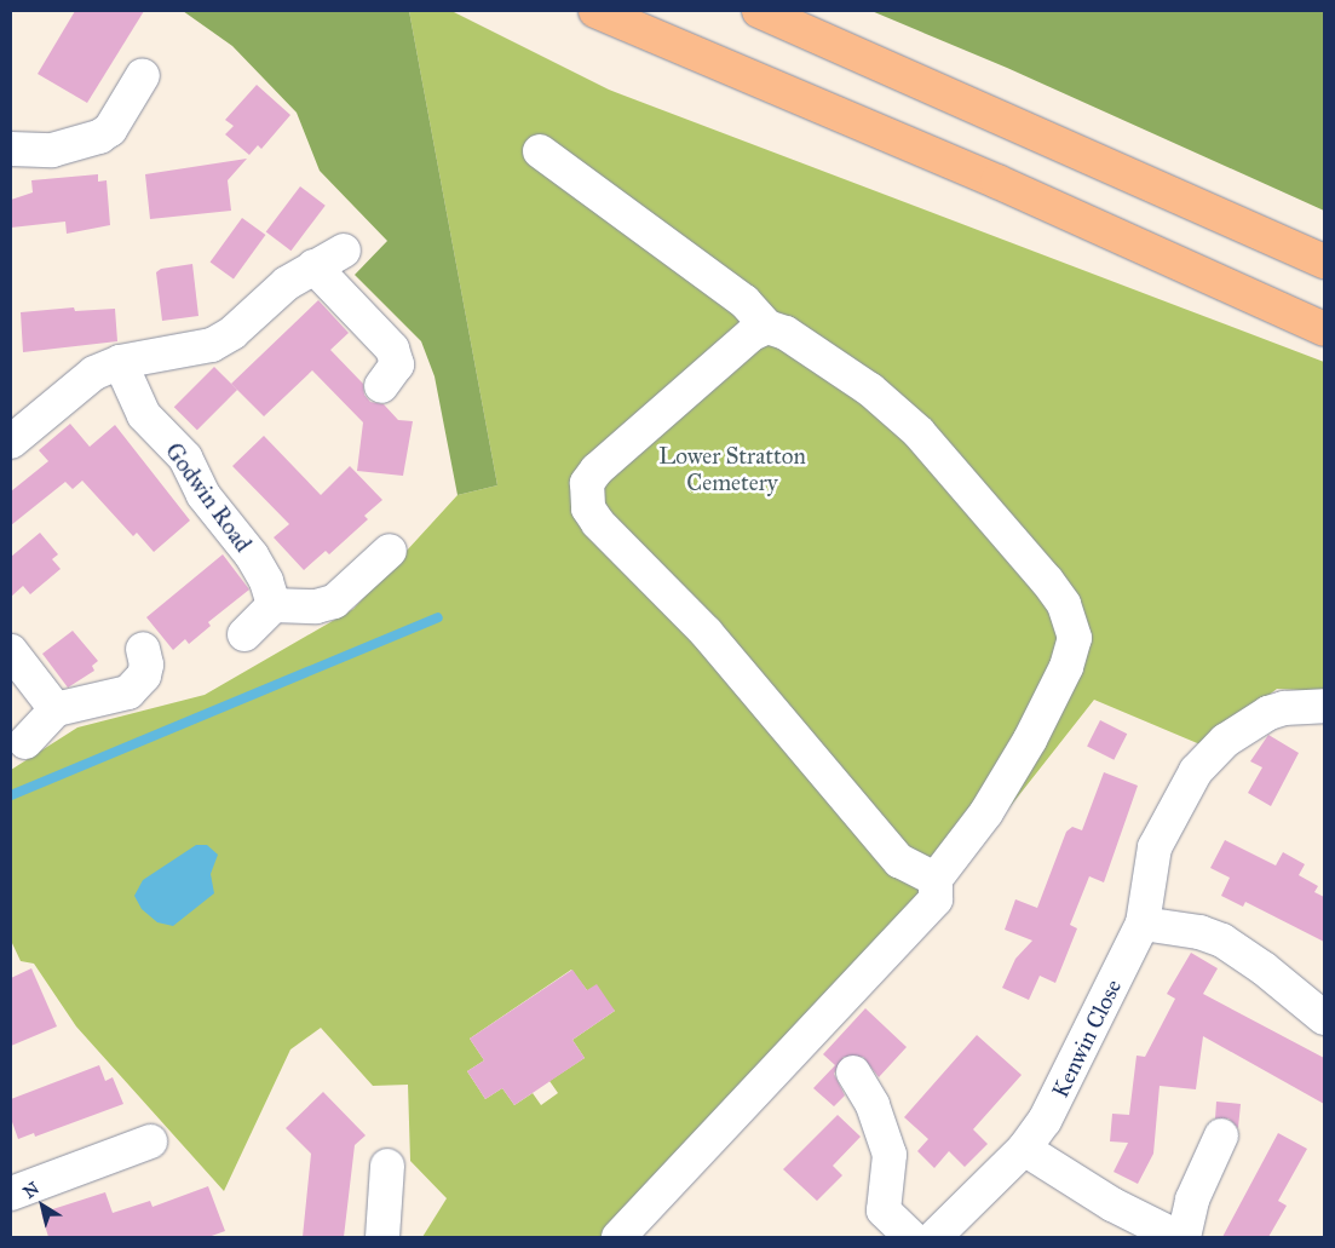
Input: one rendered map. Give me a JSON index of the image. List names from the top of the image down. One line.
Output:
{"streets":{"street":["Godwin Road","Kenwin Close"]},"parks":["Lower Stratton Cemetery"],"north":"top left"}
